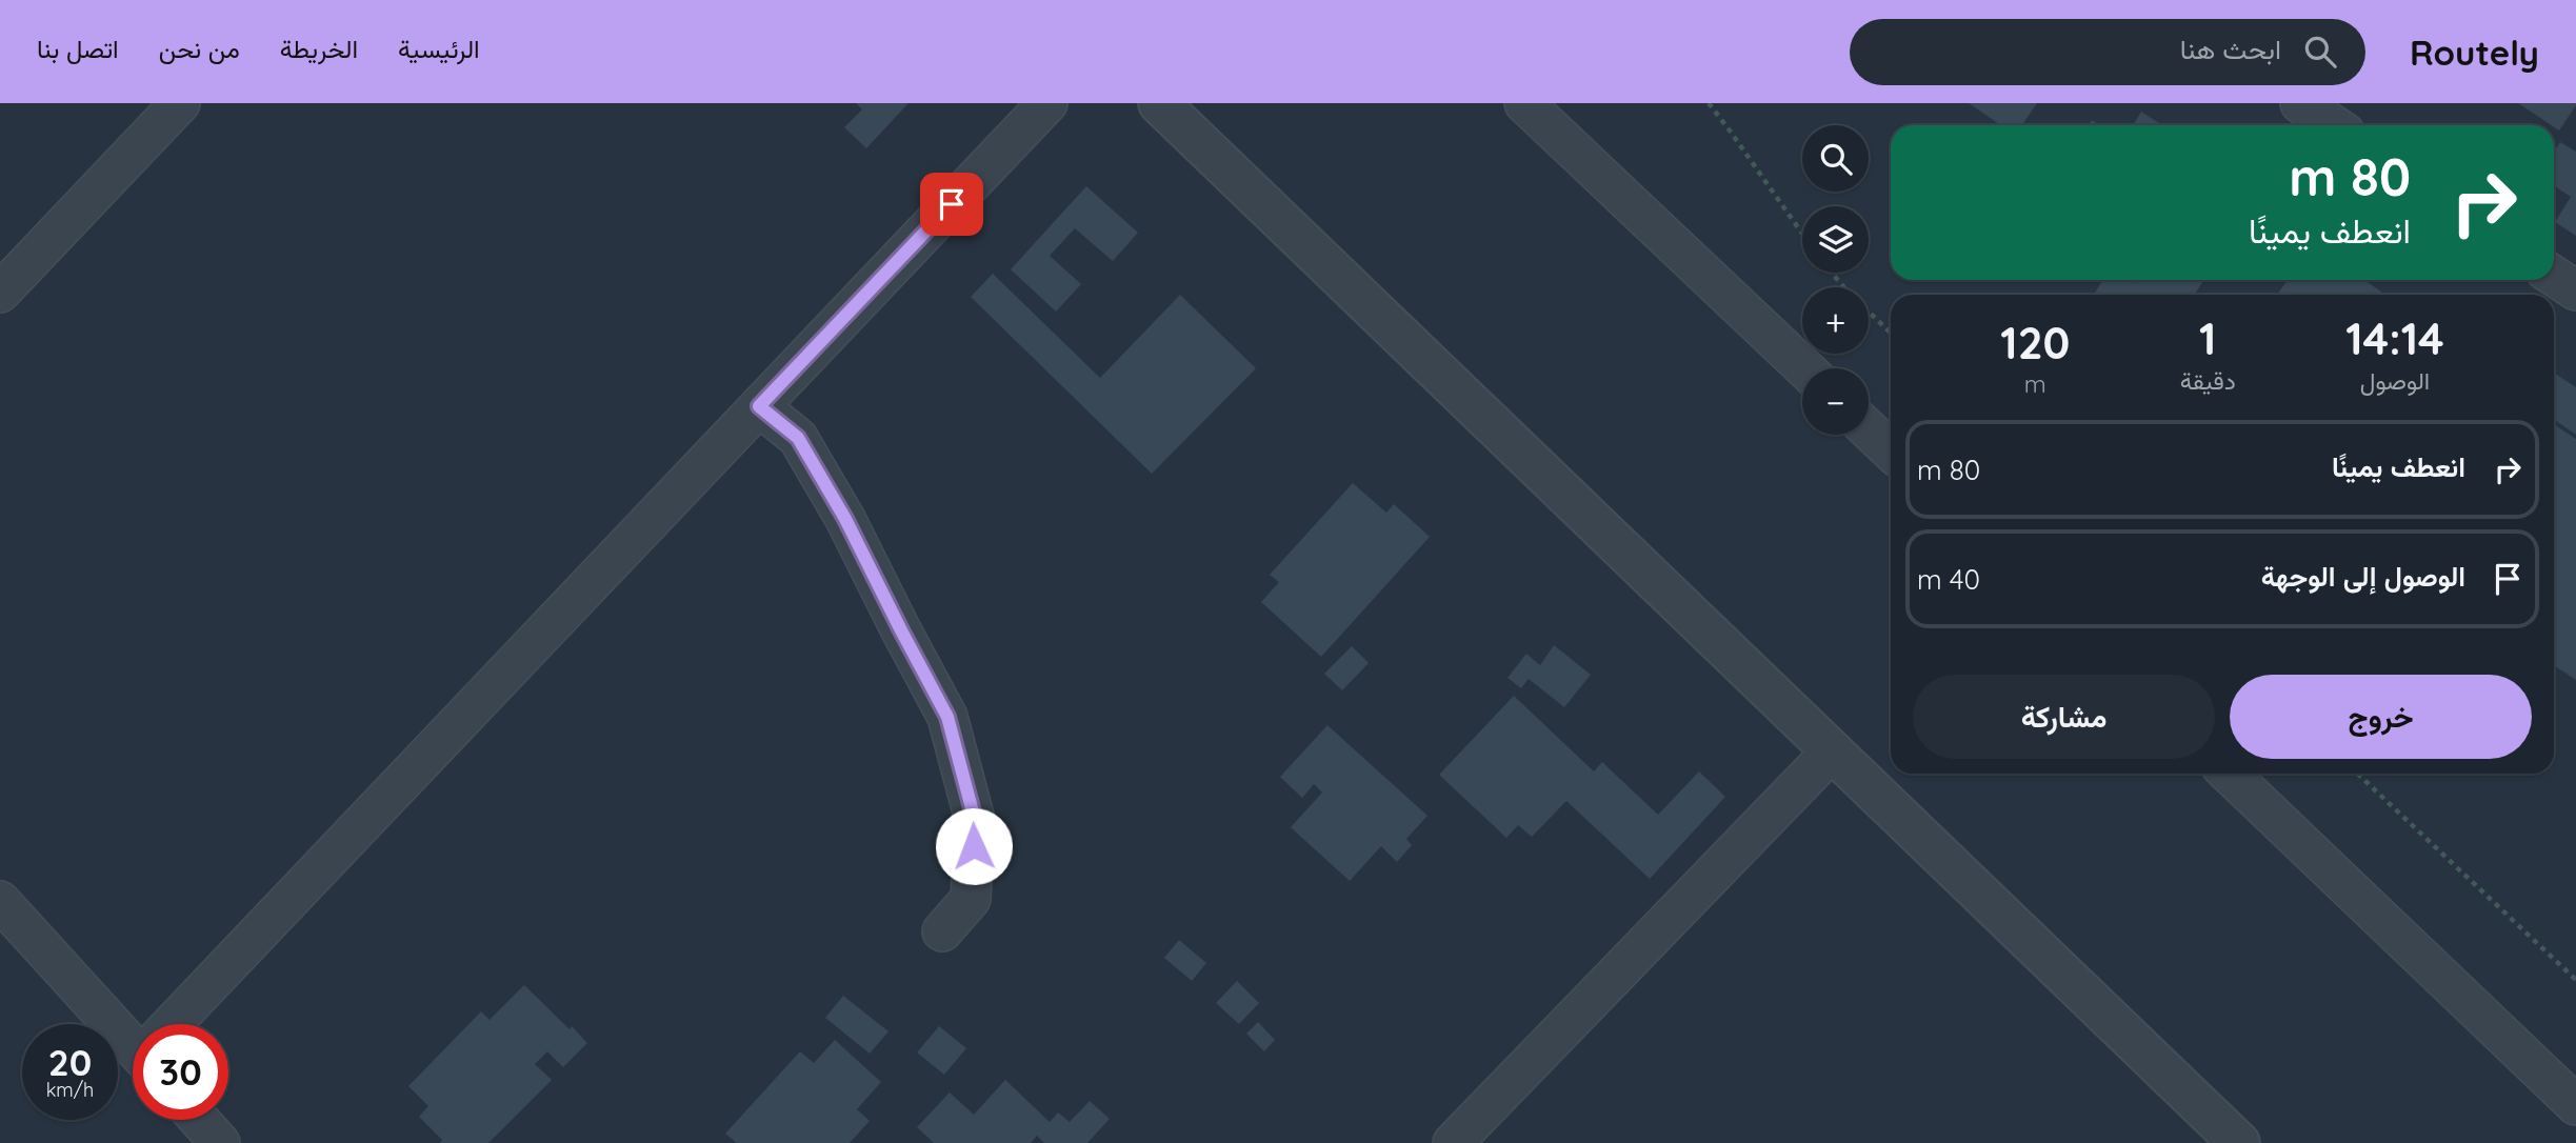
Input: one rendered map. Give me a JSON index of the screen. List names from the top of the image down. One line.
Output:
{"page":{"header":"Routely","search":"ابحث هنا","nav":["الرئيسية","الخريطة","من نحن","اتصل بنا"],"map_buttons":["+","−"],"turn":["80 m","انعطف يمينًا"],"eta":["14:14","الوصول","1","دقيقة","120","m"],"list":[{"name":"انعطف يمينًا","value":"80 m"},{"name":"الوصول إلى الوجهة","value":"40 m"}],"buttons":["خروج","مشاركة"],"speed":"20 km/h","limit":"30"}}
